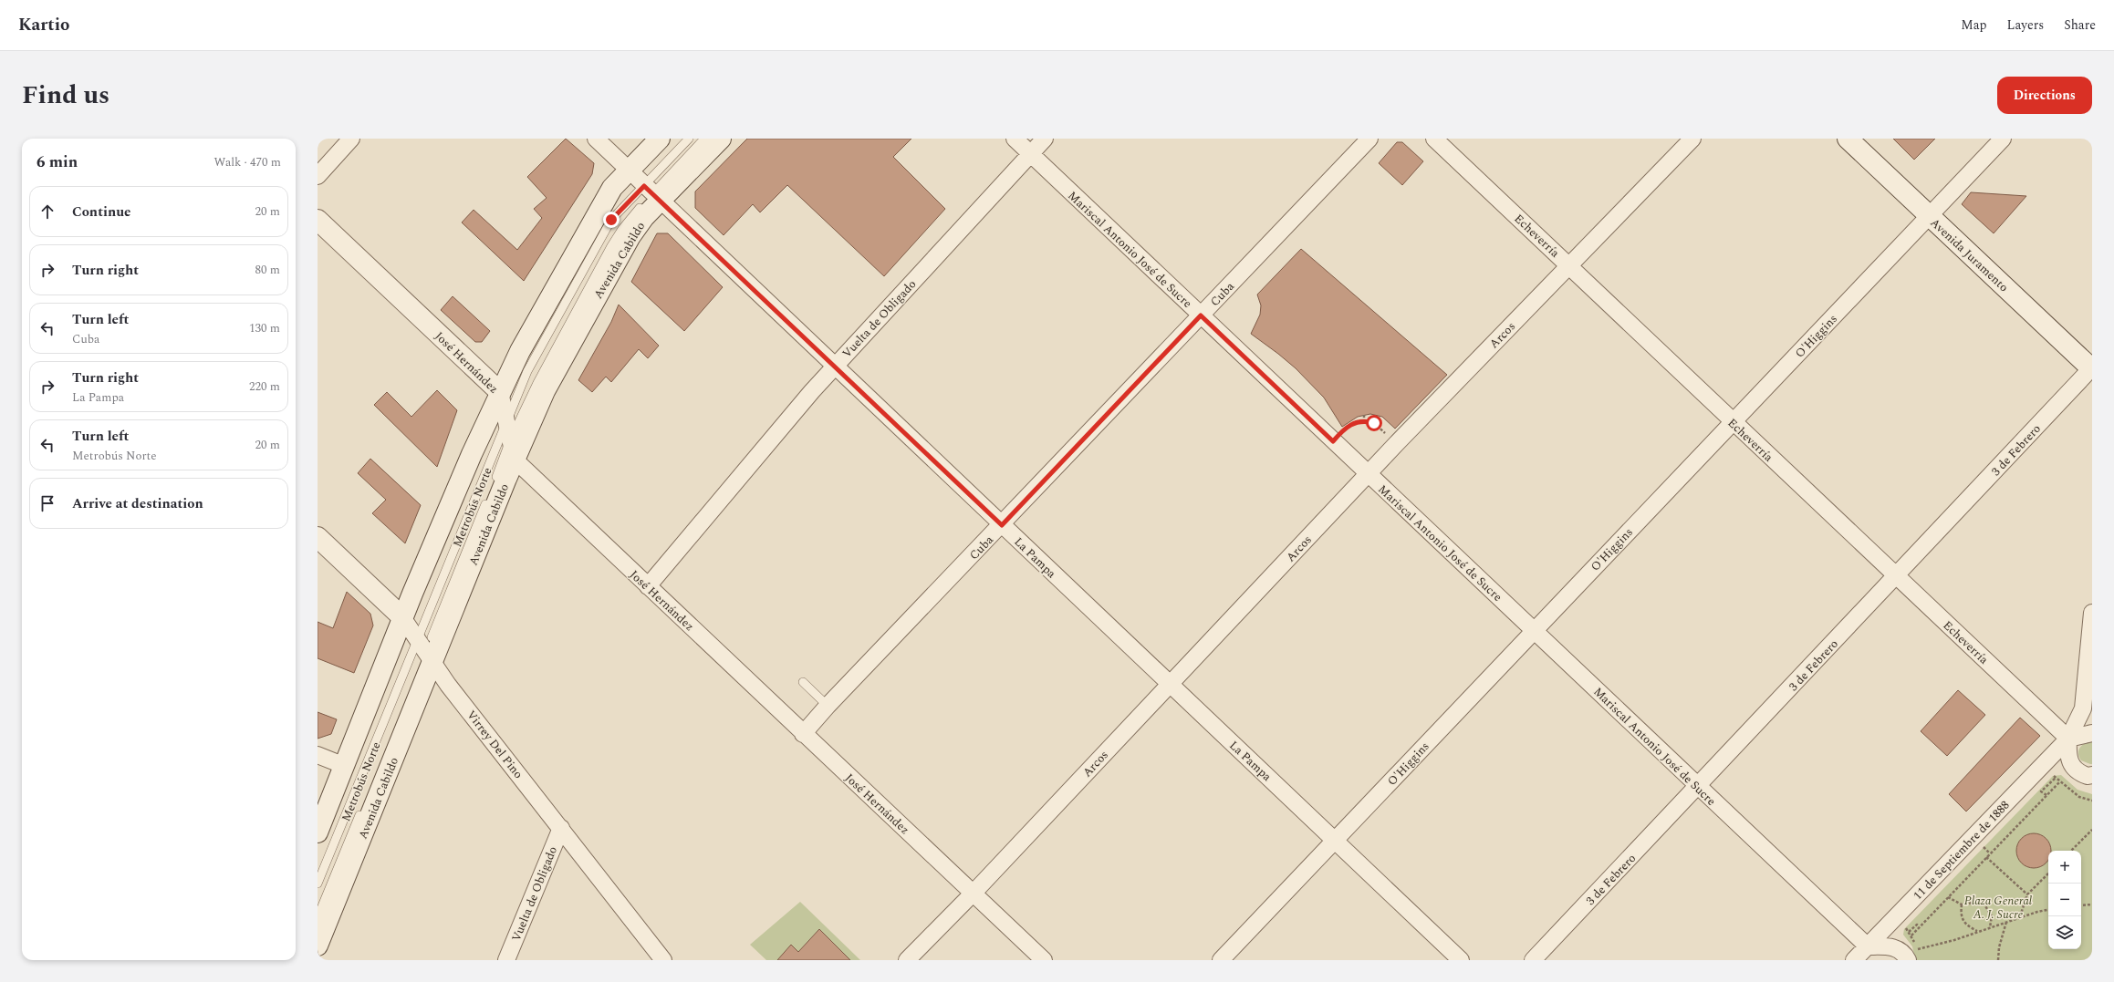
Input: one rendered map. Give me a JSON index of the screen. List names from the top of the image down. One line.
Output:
{"streets":{"main road":["Avenida Juramento","Avenida Cabildo","José Hernández","Virrey Del Pino"],"street":["Echeverría","Mariscal Antonio José de Sucre","Cuba","Vuelta de Obligado","Arcos","O'Higgins","3 de Febrero","La Pampa","11 de Septiembre de 1888"],"lane":["Metrobús Norte"]},"crossings":[["Echeverría","Arcos"],["Echeverría","O'Higgins"],["Echeverría","3 de Febrero"],["Echeverría","11 de Septiembre de 1888"],["Mariscal Antonio José de Sucre","Cuba"],["Mariscal Antonio José de Sucre","Vuelta de Obligado"],["Mariscal Antonio José de Sucre","Arcos"],["Mariscal Antonio José de Sucre","O'Higgins"],["Mariscal Antonio José de Sucre","3 de Febrero"],["Mariscal Antonio José de Sucre","11 de Septiembre de 1888"],["Avenida Juramento","O'Higgins"],["Avenida Juramento","3 de Febrero"],["Avenida Cabildo","José Hernández"],["Avenida Cabildo","Metrobús Norte"],["Avenida Cabildo","La Pampa"],["Avenida Cabildo","Virrey Del Pino"],["Cuba","José Hernández"],["Cuba","La Pampa"],["Vuelta de Obligado","José Hernández"],["Vuelta de Obligado","La Pampa"],["Vuelta de Obligado","Virrey Del Pino"],["Arcos","José Hernández"],["Arcos","La Pampa"],["O'Higgins","La Pampa"],["José Hernández","Metrobús Norte"],["Metrobús Norte","La Pampa"],["Metrobús Norte","Virrey Del Pino"]],"parks":["Plaza General A. J. Sucre"],"page":{"header":"Kartio","nav":["Map","Layers","Share"],"title":"Find us","buttons":"Directions","heading":["6 min","Walk · 470 m"],"list":[["Continue","20 m"],["Turn right","80 m"],["Turn left","Cuba","130 m"],["Turn right","La Pampa","220 m"],["Turn left","Metrobús Norte","20 m"],"Arrive at destination"],"map_buttons":["+","−"]}}
